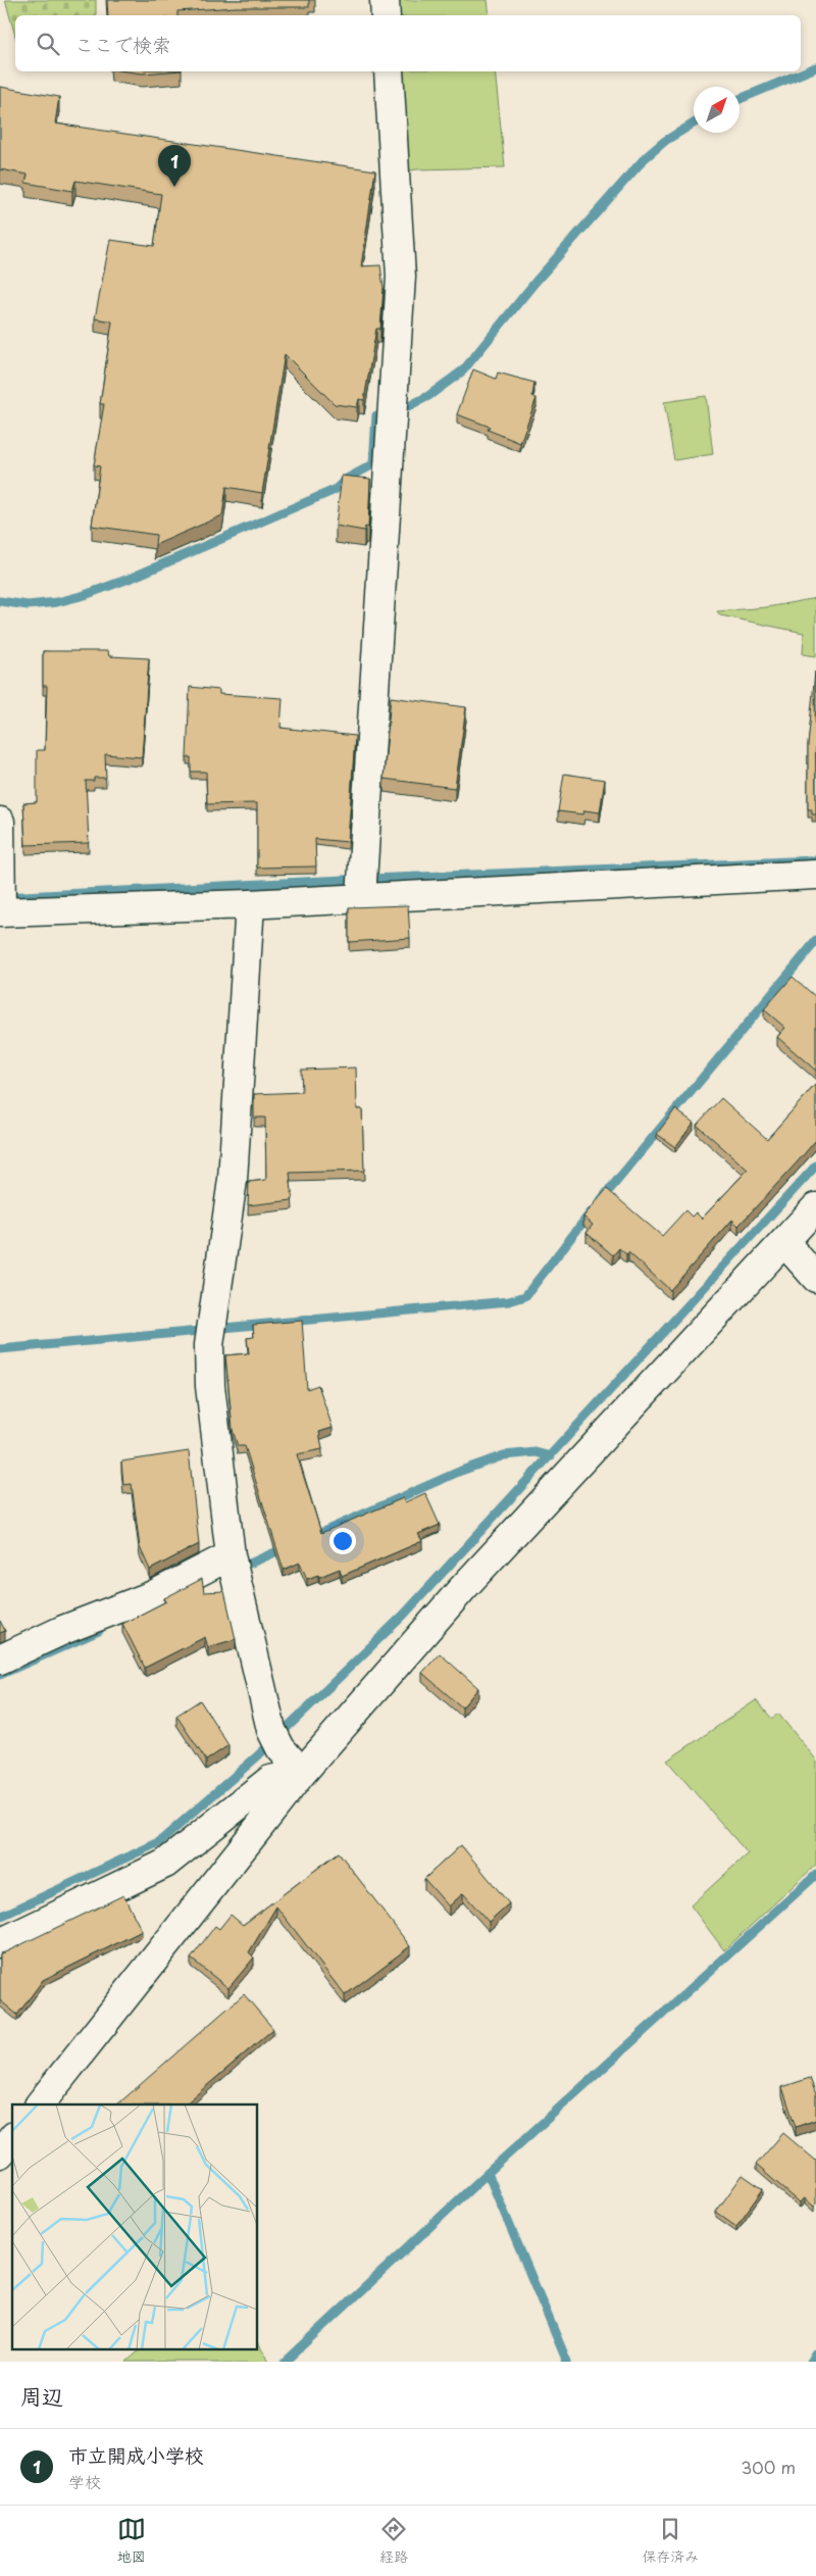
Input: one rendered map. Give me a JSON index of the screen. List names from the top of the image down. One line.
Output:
{"north":"top right","page":{"search":"ここで検索","pins":"1","heading":"周辺","list":[{"mark":"1","name":"市立開成小学校","note":"学校","value":"300 m"}],"nav":["地図","経路","保存済み"]}}
